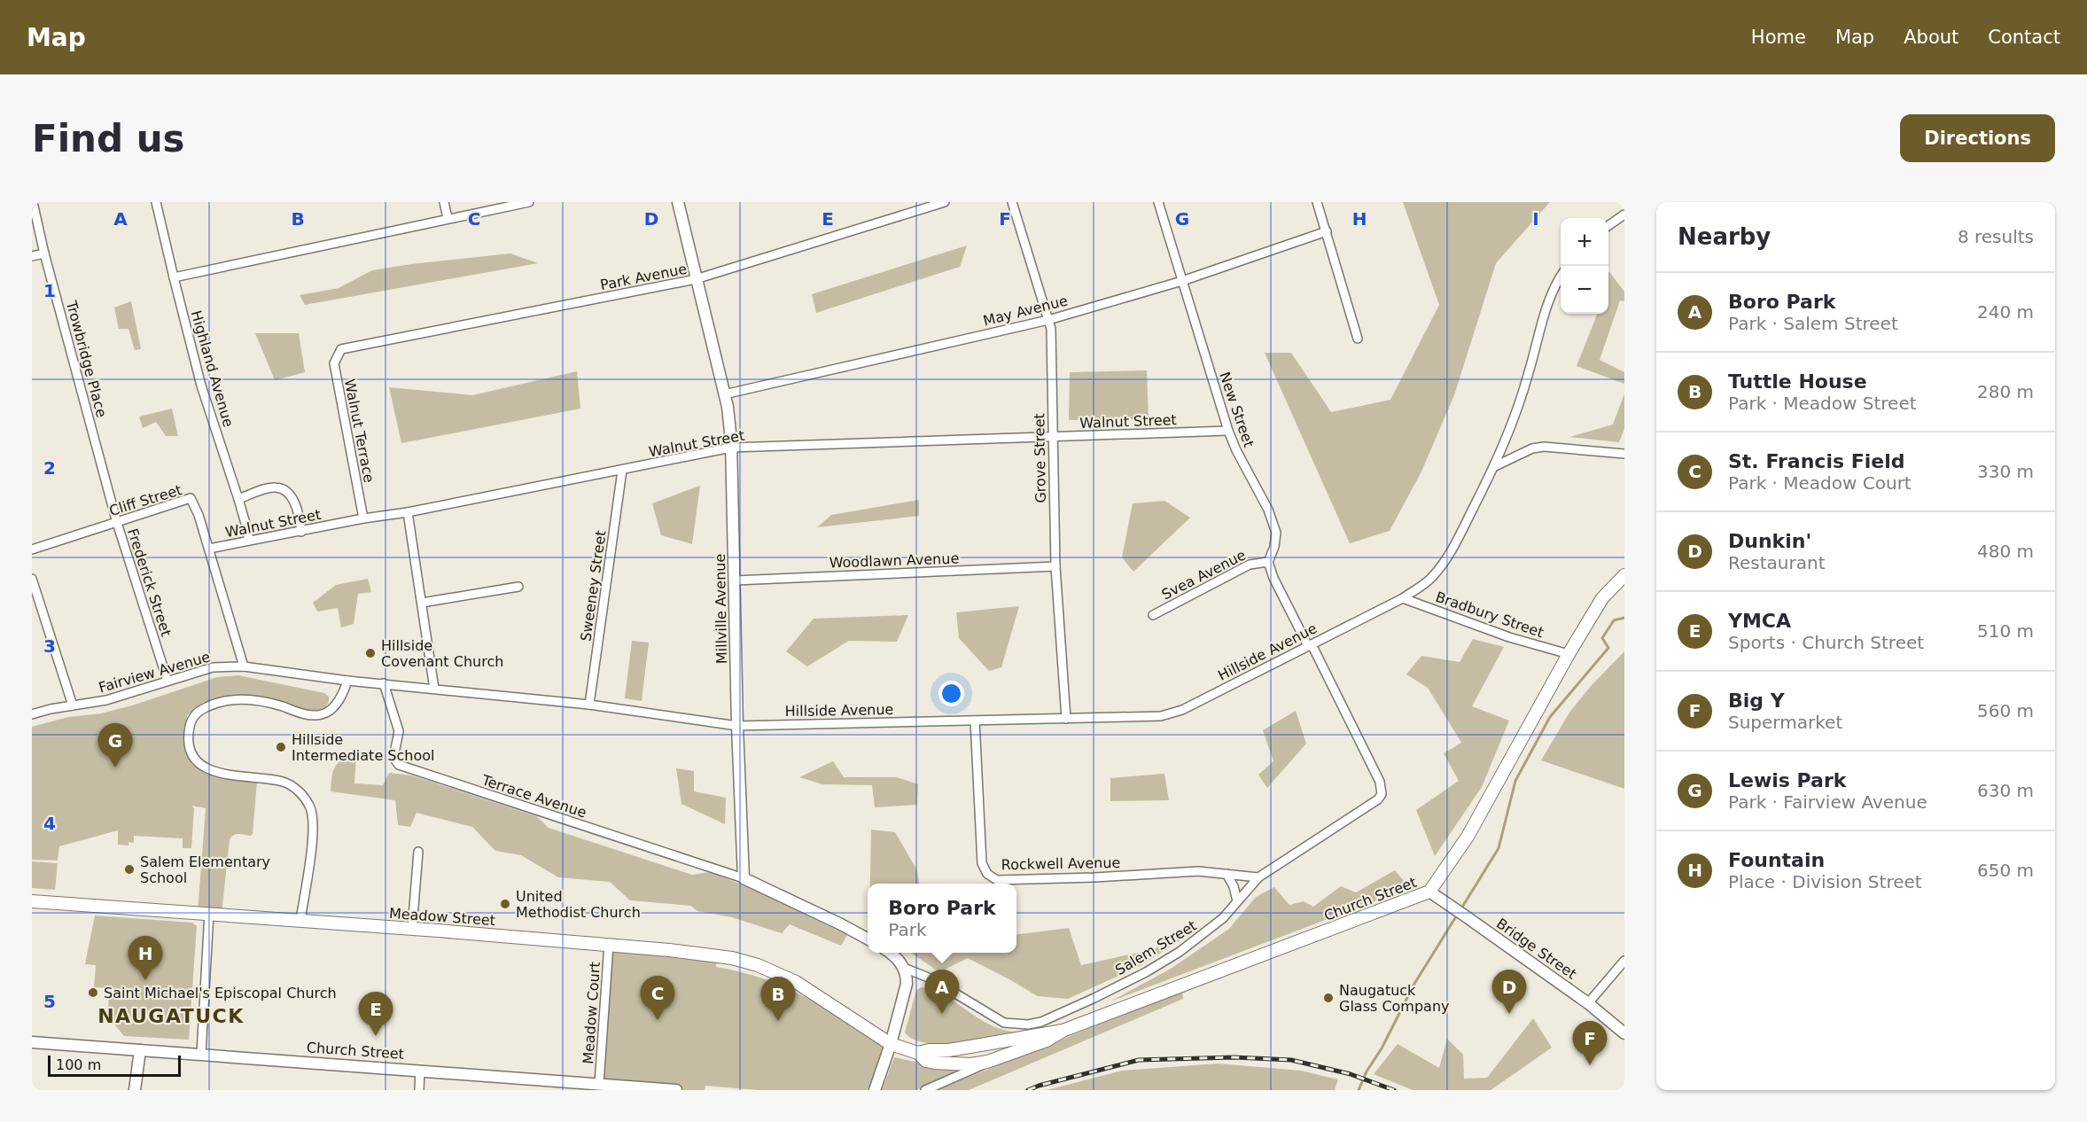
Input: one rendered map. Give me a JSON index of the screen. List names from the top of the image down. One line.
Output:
{"streets":{"main road":["Church Street","Meadow Street"],"street":["Park Avenue","May Avenue","Trowbridge Place","Highland Avenue","New Street","Walnut Street","Walnut Terrace","Grove Street","Cliff Street","Woodlawn Avenue","Svea Avenue","Frederick Street","Sweeney Street","Millville Avenue","Bradbury Street","Hillside Avenue","Fairview Avenue","Terrace Avenue","Rockwell Avenue","Salem Street","Bridge Street","Meadow Court"]},"crossings":[["Park Avenue","Walnut Terrace"],["Park Avenue","Millville Avenue"],["May Avenue","New Street"],["May Avenue","Grove Street"],["May Avenue","Millville Avenue"],["Trowbridge Place","Cliff Street"],["Trowbridge Place","Frederick Street"],["Highland Avenue","Walnut Street"],["New Street","Walnut Street"],["New Street","Svea Avenue"],["Walnut Street","Walnut Terrace"],["Walnut Street","Grove Street"],["Walnut Street","Cliff Street"],["Walnut Street","Sweeney Street"],["Walnut Street","Millville Avenue"],["Grove Street","Woodlawn Avenue"],["Grove Street","Hillside Avenue"],["Cliff Street","Frederick Street"],["Cliff Street","Fairview Avenue"],["Woodlawn Avenue","Millville Avenue"],["Frederick Street","Fairview Avenue"],["Sweeney Street","Hillside Avenue"],["Millville Avenue","Hillside Avenue"],["Millville Avenue","Terrace Avenue"],["Bradbury Street","Hillside Avenue"],["Bradbury Street","Church Street"],["Hillside Avenue","Fairview Avenue"],["Hillside Avenue","Terrace Avenue"],["Hillside Avenue","Rockwell Avenue"],["Hillside Avenue","Salem Street"],["Rockwell Avenue","Salem Street"],["Church Street","Meadow Street"],["Church Street","Bridge Street"],["Church Street","Meadow Court"],["Meadow Street","Meadow Court"]],"districts":["NAUGATUCK"],"places":["Hillside Covenant Church","Hillside Intermediate School","Salem Elementary School","United Methodist Church","Saint Michael's Episcopal Church","Naugatuck Glass Company"],"scale_bar":"100 m","page":{"header":"Map","nav":["Home","Map","About","Contact"],"buttons":"Directions","title":"Find us","heading":["Nearby","8 results"],"map_buttons":["+","−"],"list":[{"mark":"A","name":"Boro Park","note":"Park · Salem Street","value":"240 m"},{"mark":"B","name":"Tuttle House","note":"Park · Meadow Street","value":"280 m"},{"mark":"C","name":"St. Francis Field","note":"Park · Meadow Court","value":"330 m"},{"mark":"D","name":"Dunkin'","note":"Restaurant","value":"480 m"},{"mark":"E","name":"YMCA","note":"Sports · Church Street","value":"510 m"},{"mark":"F","name":"Big Y","note":"Supermarket","value":"560 m"},{"mark":"G","name":"Lewis Park","note":"Park · Fairview Avenue","value":"630 m"},{"mark":"H","name":"Fountain","note":"Place · Division Street","value":"650 m"}],"pins":["G","H","A","D","C","B","E","F"],"popup":["Boro Park","Park"],"scale":"100 m"},"grid":{"columns":["A","B","C","D","E","F","G","H","I"],"rows":["1","2","3","4","5"]}}
